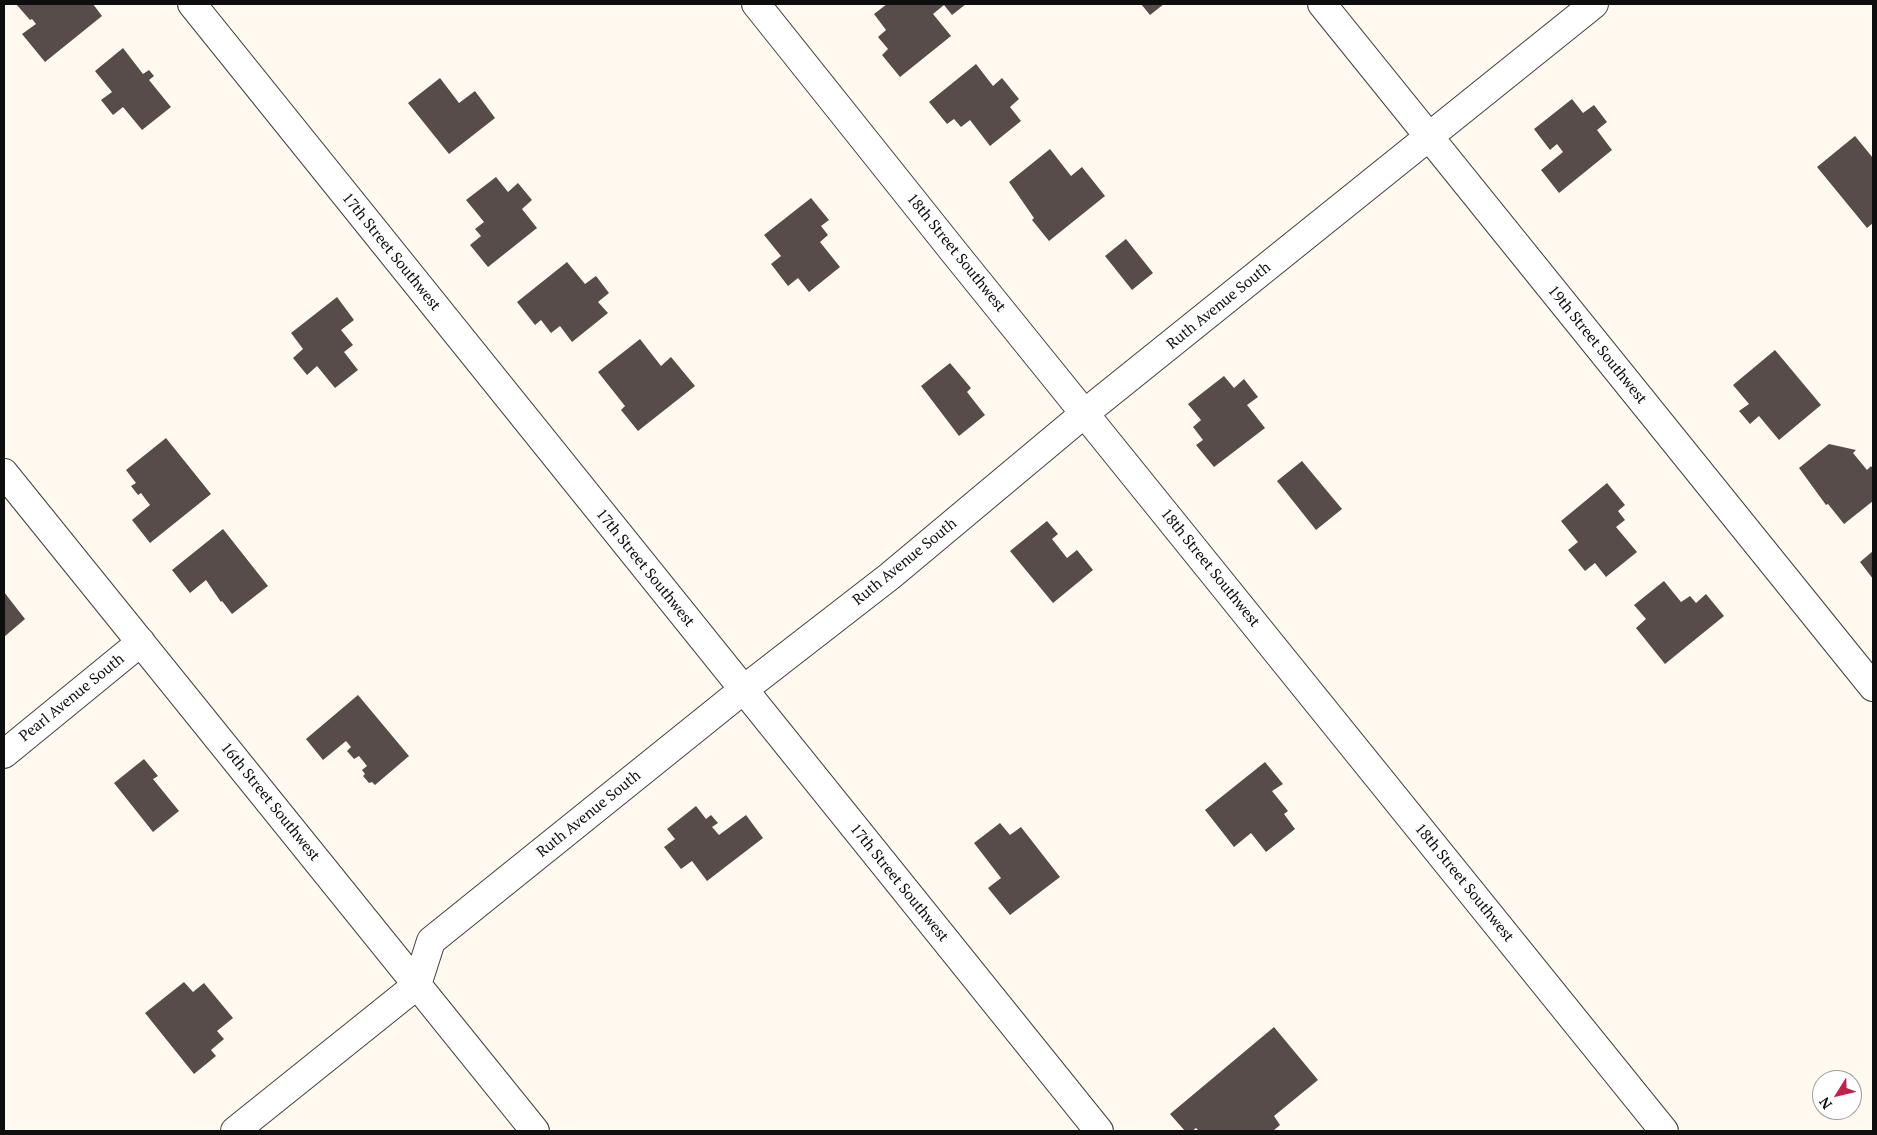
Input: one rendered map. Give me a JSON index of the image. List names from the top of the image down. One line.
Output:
{"streets":{"street":["17th Street Southwest","18th Street Southwest","Ruth Avenue South","19th Street Southwest","Pearl Avenue South","16th Street Southwest"]},"crossings":[["17th Street Southwest","Ruth Avenue South"],["18th Street Southwest","Ruth Avenue South"],["Ruth Avenue South","19th Street Southwest"],["Ruth Avenue South","16th Street Southwest"],["Pearl Avenue South","16th Street Southwest"]],"north":"bottom left"}
